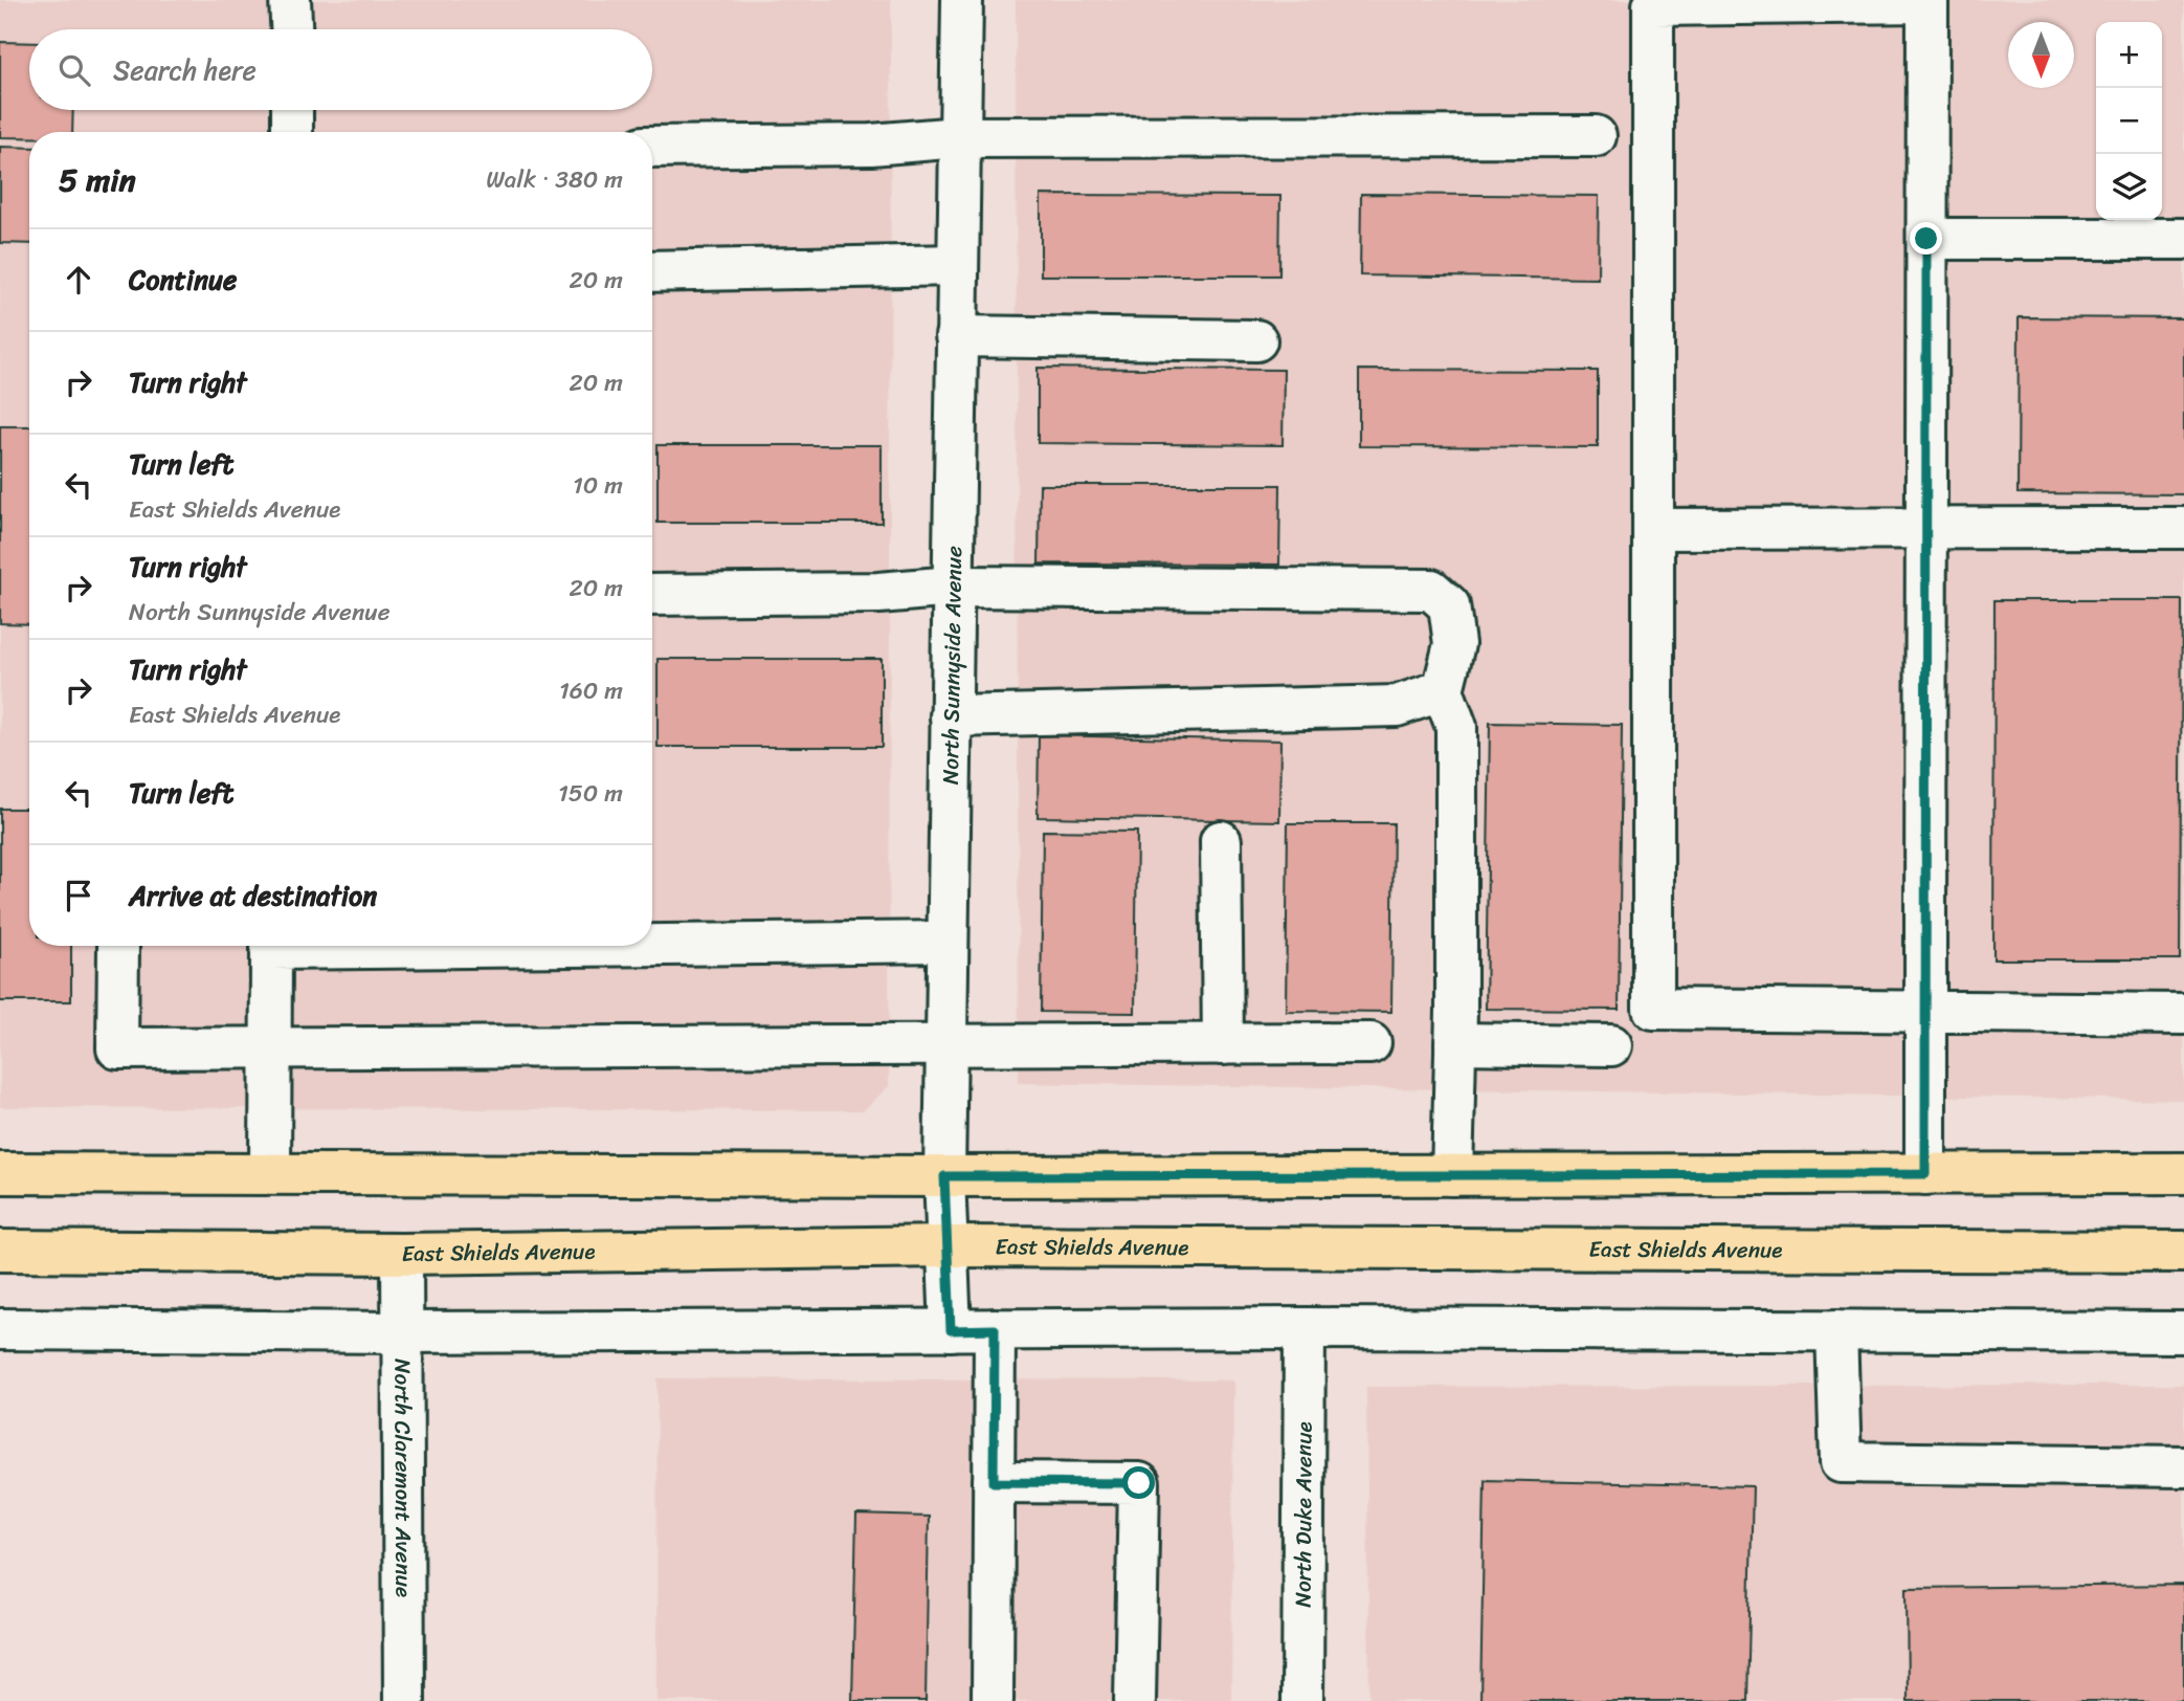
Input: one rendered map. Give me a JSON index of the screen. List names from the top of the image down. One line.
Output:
{"streets":{"main road":["East Shields Avenue"],"street":["North Sunnyside Avenue","North Claremont Avenue","North Duke Avenue"]},"crossings":[["North Sunnyside Avenue","East Shields Avenue"],["East Shields Avenue","North Claremont Avenue"]],"north":"bottom","page":{"map_buttons":["+","−"],"search":"Search here","heading":["5 min","Walk · 380 m"],"list":[["Continue","20 m"],["Turn right","20 m"],["Turn left","East Shields Avenue","10 m"],["Turn right","North Sunnyside Avenue","20 m"],["Turn right","East Shields Avenue","160 m"],["Turn left","150 m"],"Arrive at destination"]}}
